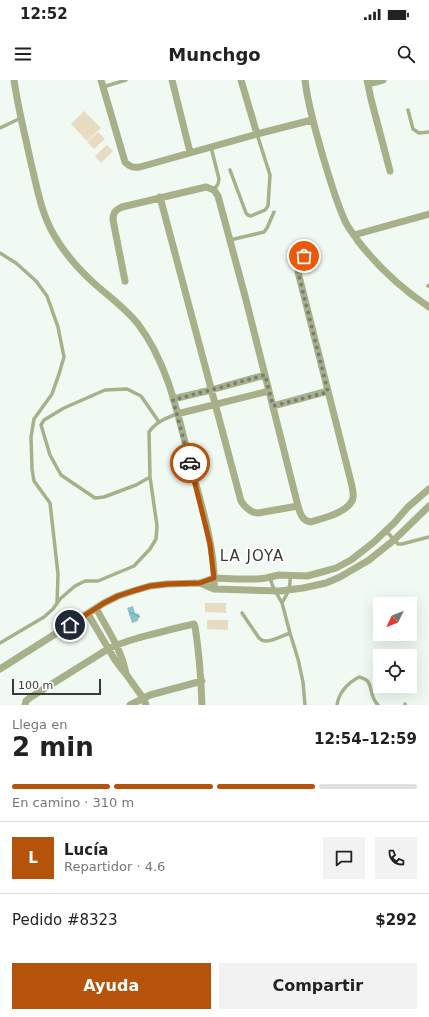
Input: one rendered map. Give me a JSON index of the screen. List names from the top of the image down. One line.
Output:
{"districts":["LA JOYA"],"scale_bar":"100 m","north":"bottom left","page":{"status":"12:52","header":"Munchgo","scale":"100 m","heading":["2 min","Llega en","12:54–12:59"],"panel":["Lucía","Repartidor · 4.6","Pedido #8323","$292"],"bar":"En camino · 310 m","round":"L","buttons":["Ayuda","Compartir"]}}
